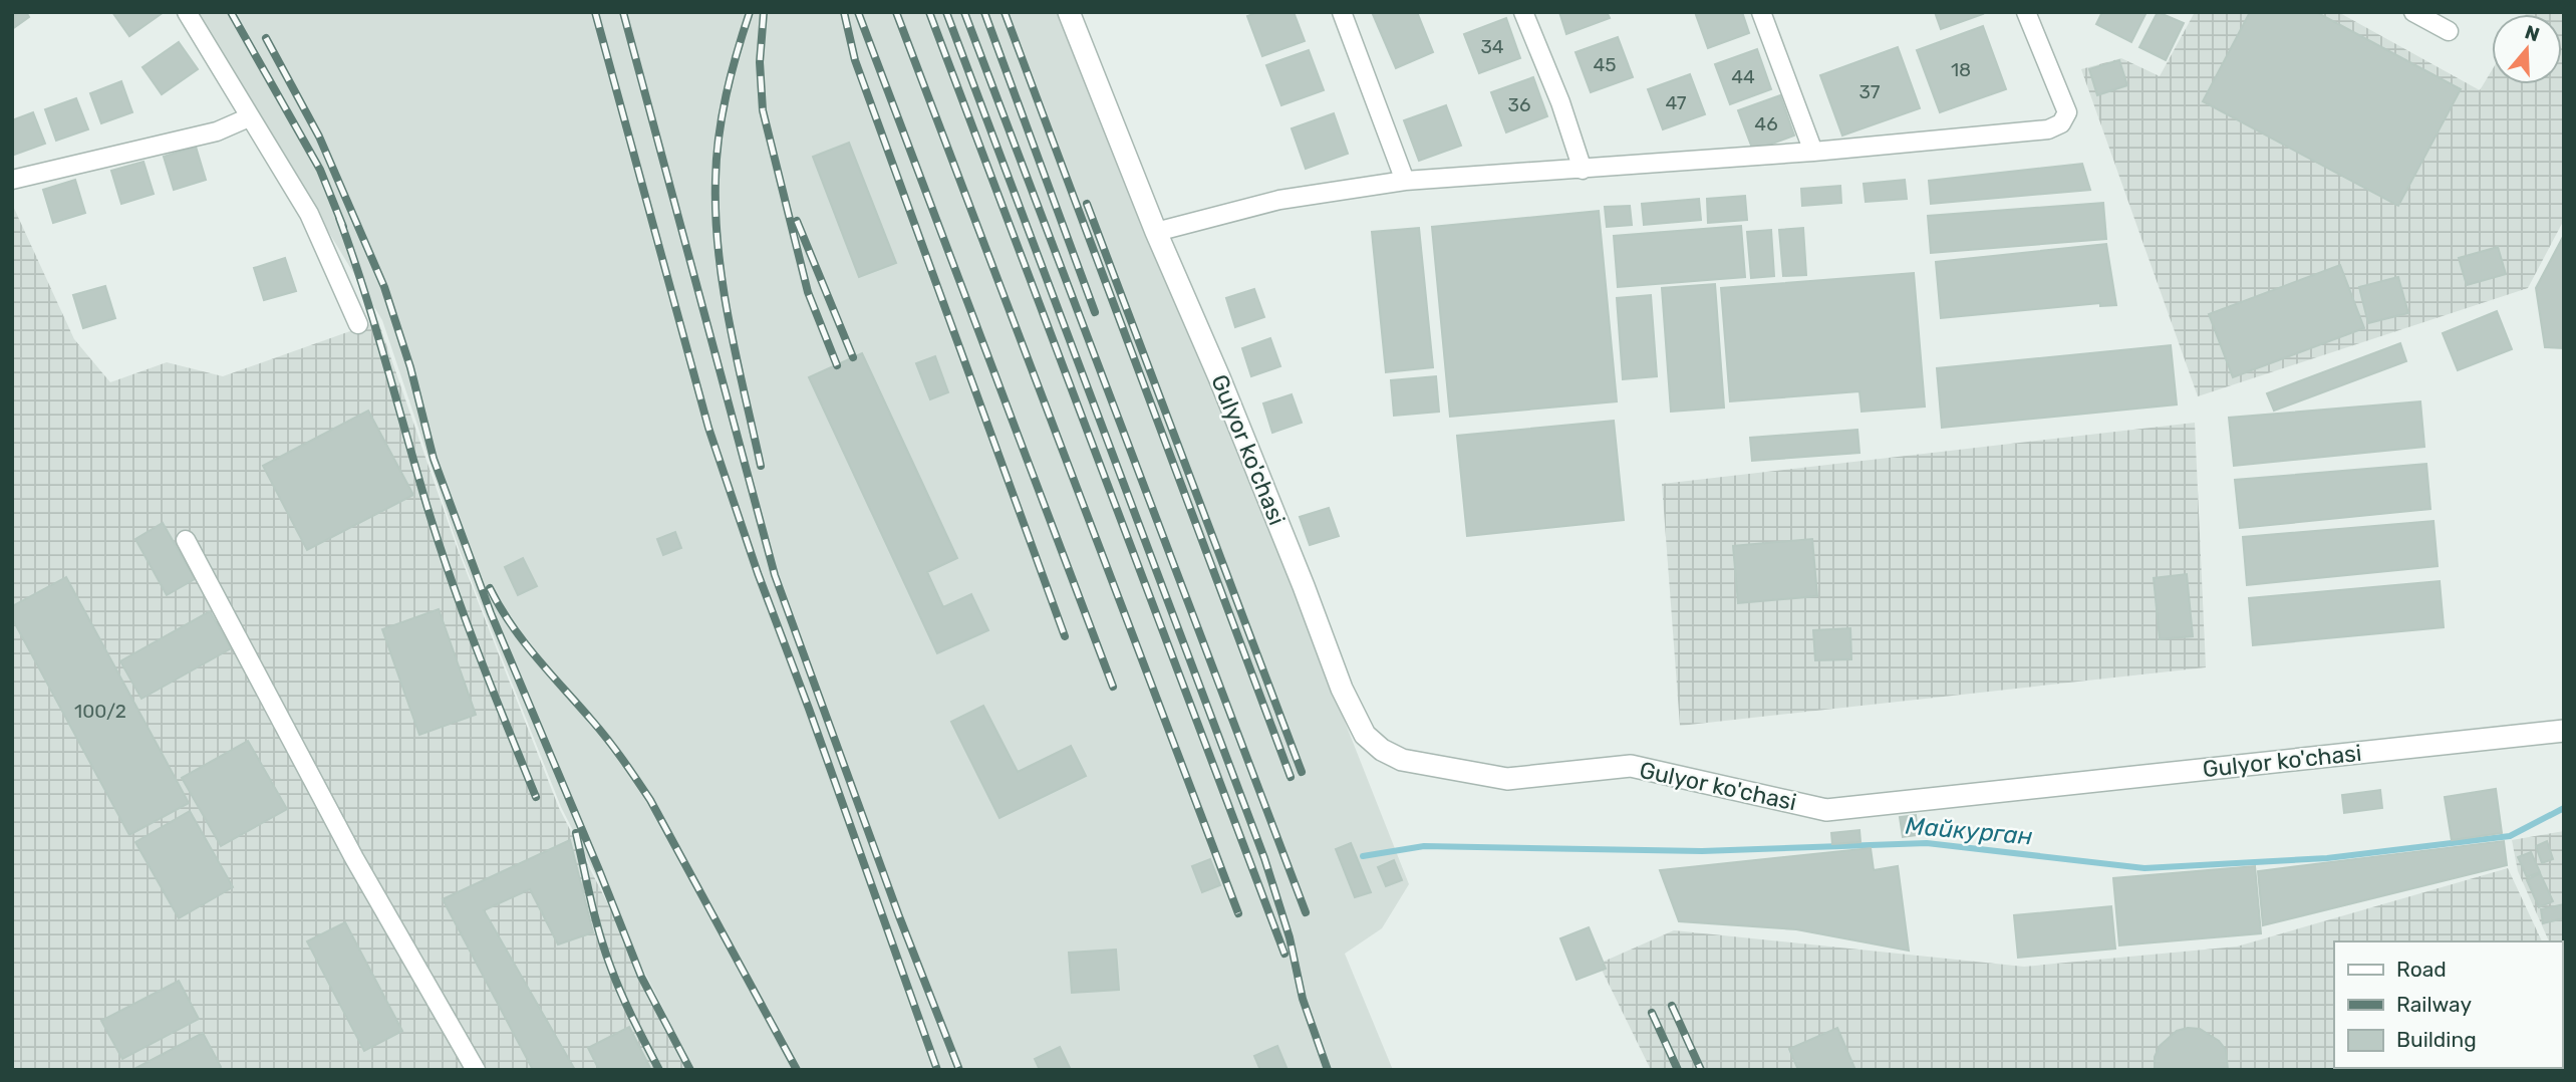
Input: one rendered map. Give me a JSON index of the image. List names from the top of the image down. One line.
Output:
{"streets":{"street":["Gulyor ko'chasi"]},"water":["Майкурган"],"house_numbers":["34","45","18","44","37","47","36","46","100/2"],"legend":["Road","Railway","Building"],"north":"top"}
